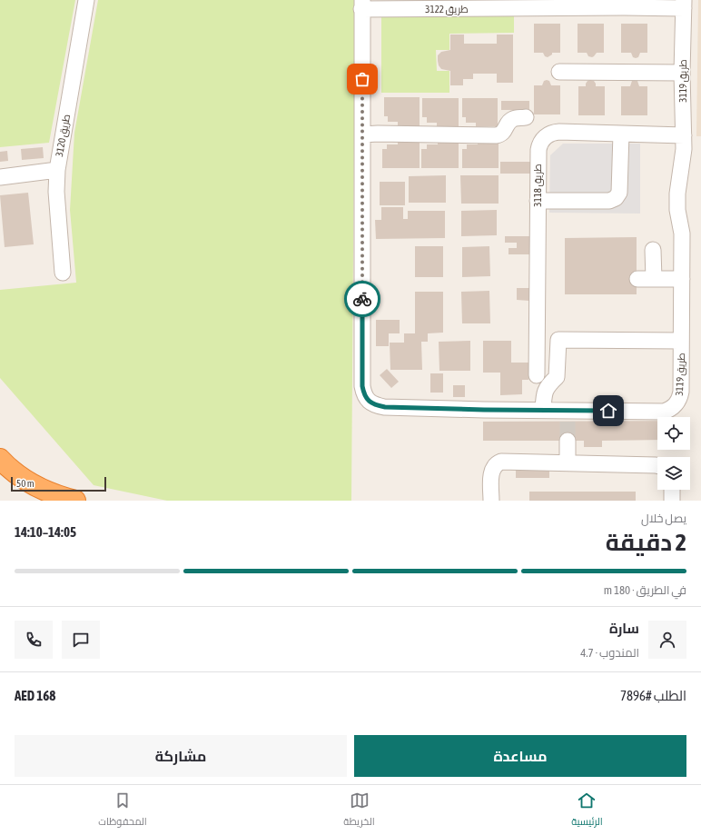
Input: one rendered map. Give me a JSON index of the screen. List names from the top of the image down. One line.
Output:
{"streets":{"street":["طريق 3122","طريق 3119","طريق 3120","طريق 3118"]},"crossings":[["طريق 3122","طريق 3119"],["طريق 3119","طريق 3118"]],"scale_bar":"50 m","page":{"scale":"50 m","heading":["2 دقيقة","يصل خلال","14:05–14:10"],"panel":["سارة","المندوب · 4.7","الطلب #7896","AED 168"],"bar":"في الطريق · 180 m","buttons":["مساعدة","مشاركة"],"tabs":["الرئيسية","الخريطة","المحفوظات"]}}
